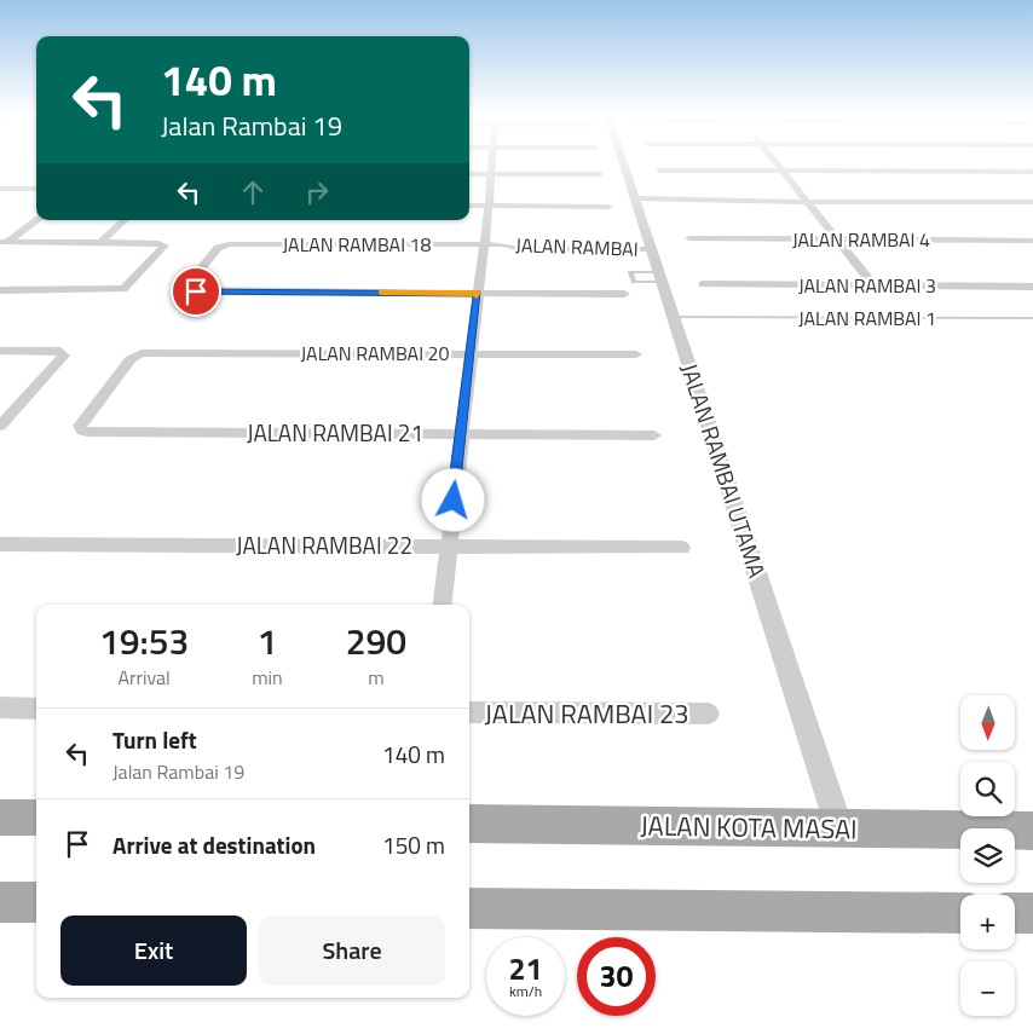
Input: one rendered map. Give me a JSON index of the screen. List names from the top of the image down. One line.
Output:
{"streets":{"main road":["JALAN KOTA MASAI"],"street":["JALAN RAMBAI 4","JALAN RAMBAI 18","JALAN RAMBAI","JALAN RAMBAI 3","JALAN RAMBAI 20","JALAN RAMBAI 21","JALAN RAMBAI UTAMA","JALAN RAMBAI 22","JALAN RAMBAI 23"],"lane":["JALAN RAMBAI 1"]},"crossings":[["JALAN RAMBAI 18","JALAN RAMBAI"],["JALAN RAMBAI","JALAN RAMBAI UTAMA"],["JALAN RAMBAI 1","JALAN RAMBAI UTAMA"],["JALAN RAMBAI 20","JALAN RAMBAI 21"],["JALAN RAMBAI UTAMA","JALAN KOTA MASAI"]],"north":"bottom","page":{"turn":["140 m","Jalan Rambai 19"],"eta":["19:53","Arrival","1","min","290","m"],"map_buttons":["+","−"],"list":[{"name":"Turn left","note":"Jalan Rambai 19","value":"140 m"},{"name":"Arrive at destination","value":"150 m"}],"buttons":["Exit","Share"],"speed":"21 km/h","limit":"30"}}
